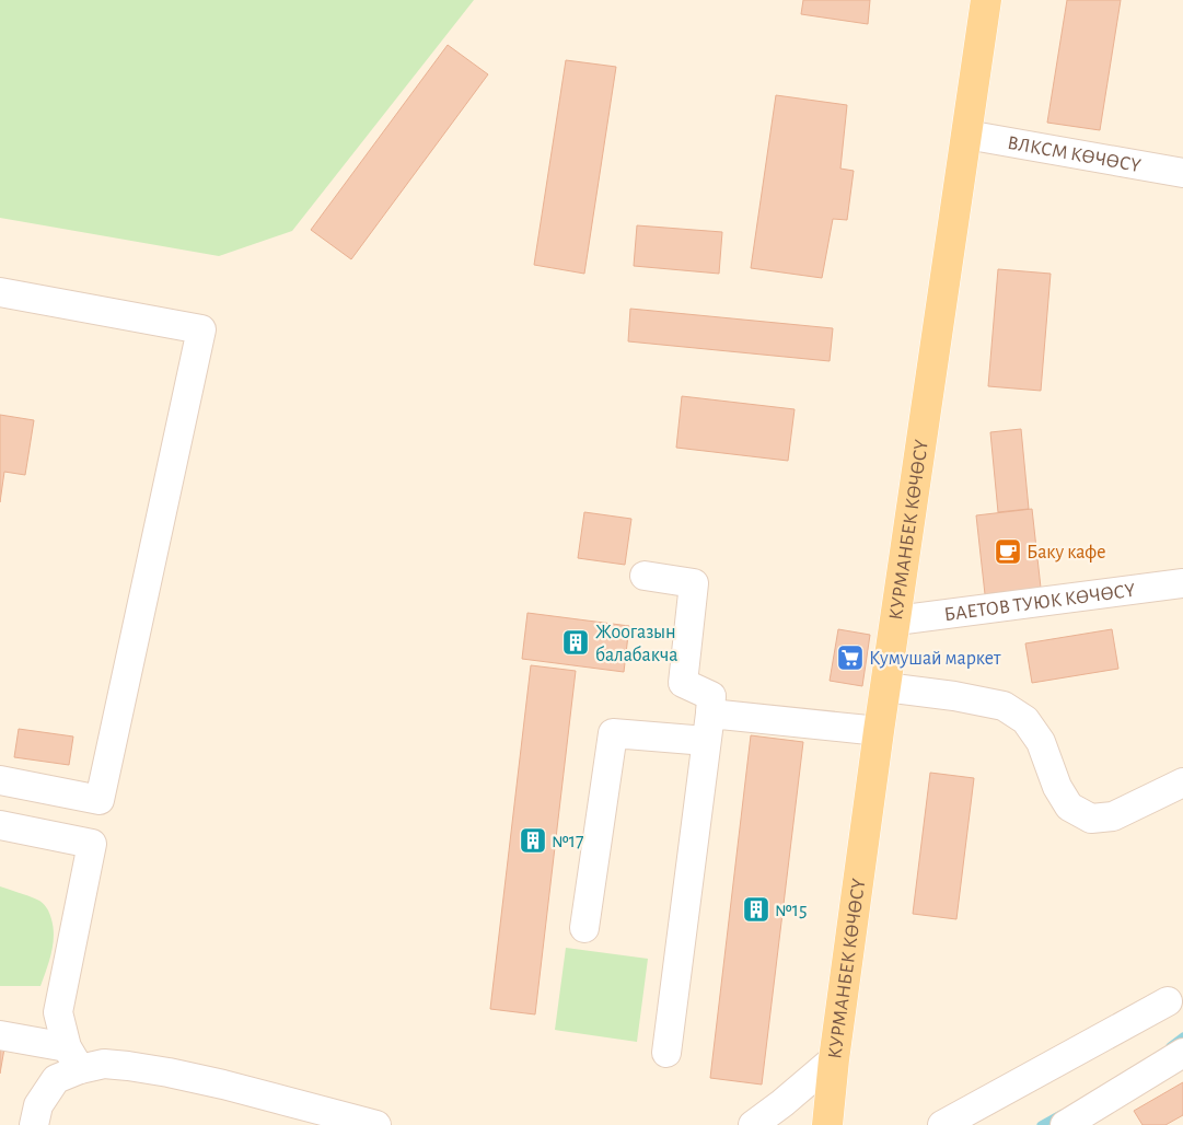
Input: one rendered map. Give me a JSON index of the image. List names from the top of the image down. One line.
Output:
{"streets":{"main road":["КУРМАНБЕК КӨЧӨСҮ"],"street":["ВЛКСМ КӨЧӨСҮ","БАЕТОВ ТУЮК КӨЧӨСҮ"]},"crossings":[["ВЛКСМ КӨЧӨСҮ","КУРМАНБЕК КӨЧӨСҮ"],["КУРМАНБЕК КӨЧӨСҮ","БАЕТОВ ТУЮК КӨЧӨСҮ"]],"places":{"cafe":["Баку кафе"],"building":["Жоогазын балабакча","№17","№15"],"supermarket":["Кумушай маркет"]}}
